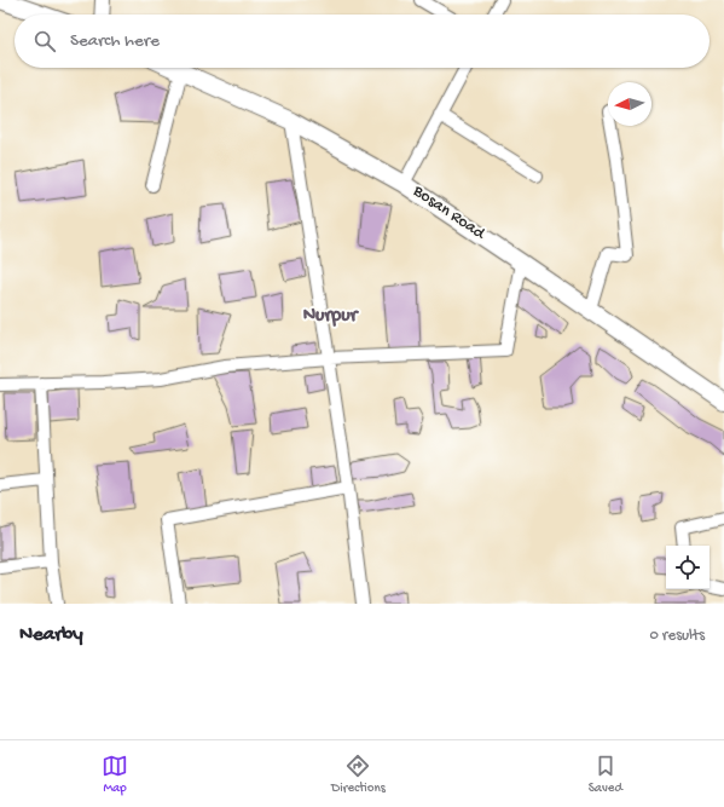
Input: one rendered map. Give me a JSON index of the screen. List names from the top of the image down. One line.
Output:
{"streets":{"main road":["Bosan Road"]},"districts":["Nurpur"],"north":"left","page":{"search":"Search here","heading":["Nearby","0 results"],"nav":["Map","Directions","Saved"]}}
